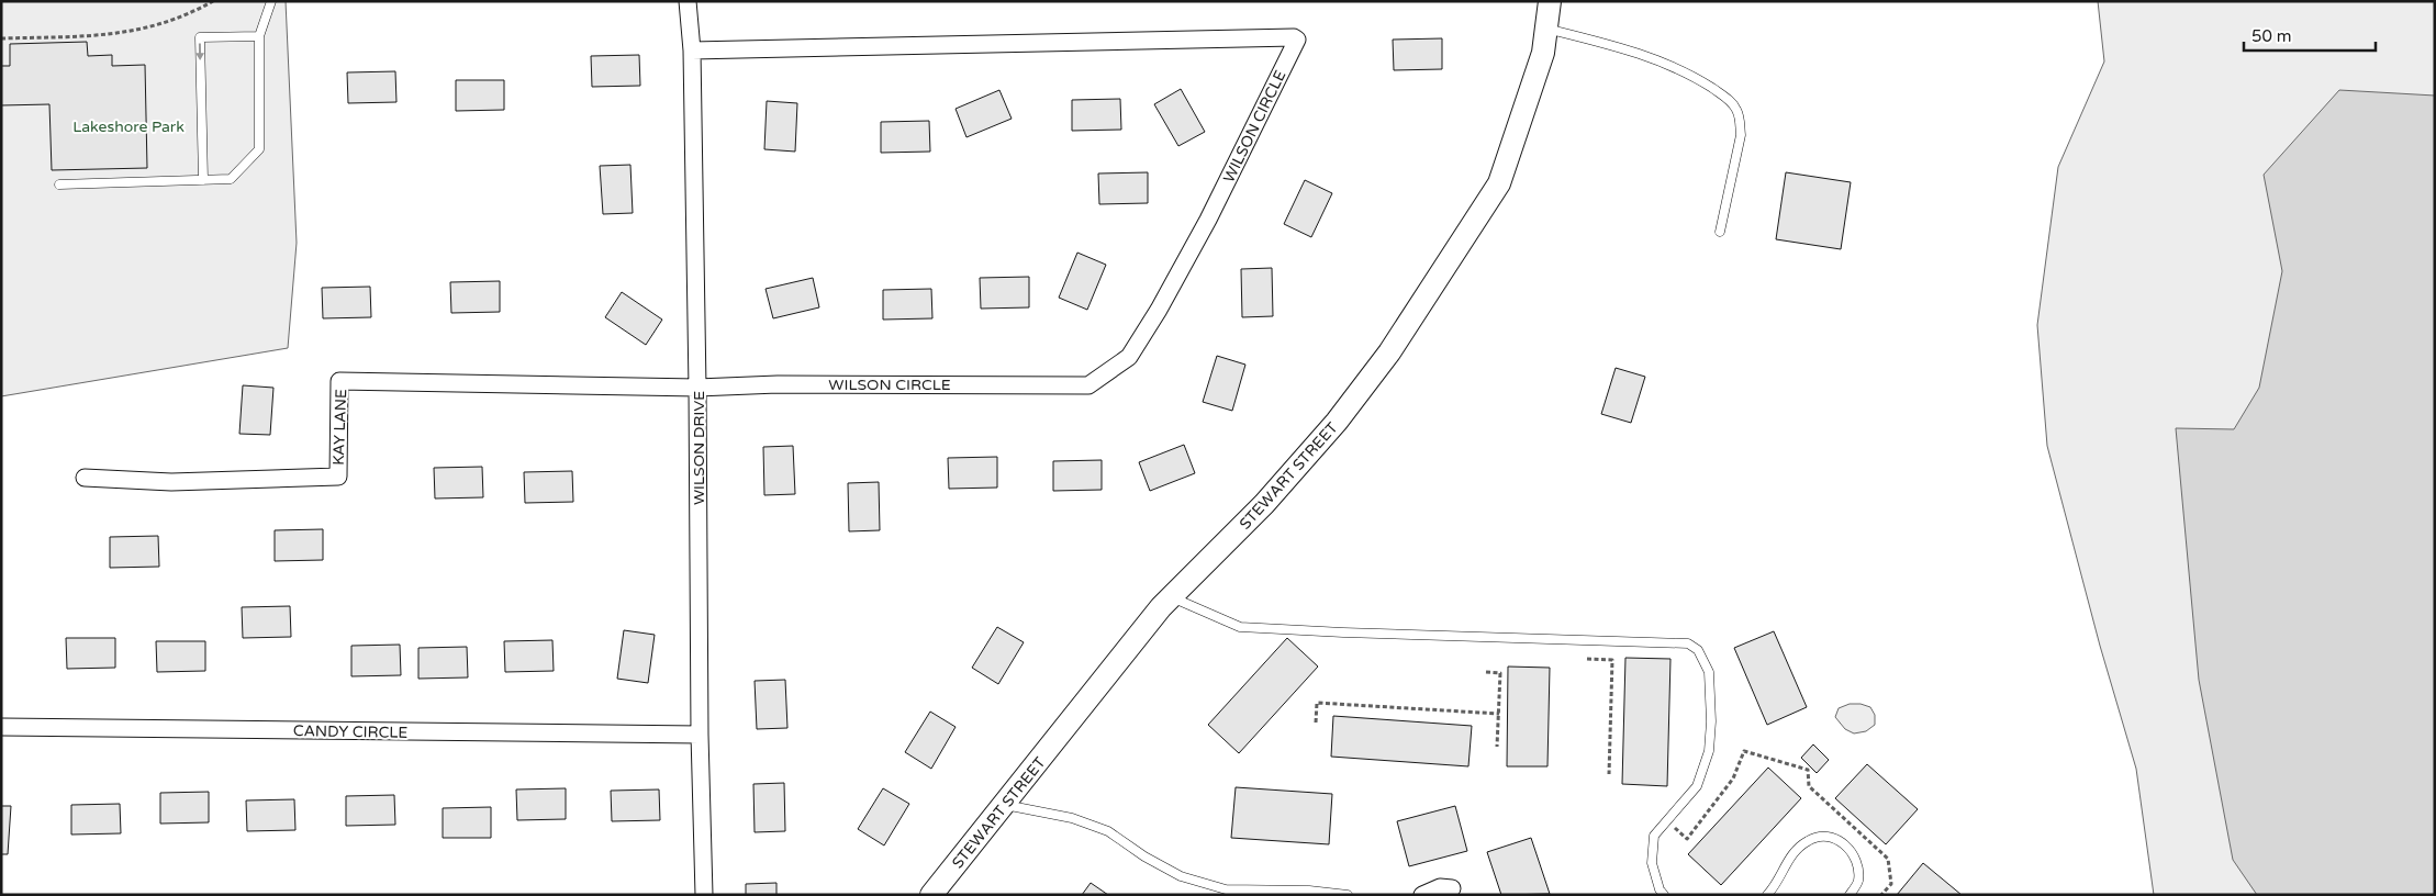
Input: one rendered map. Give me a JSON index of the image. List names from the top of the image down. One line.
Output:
{"streets":{"street":["WILSON CIRCLE","KAY LANE","WILSON DRIVE","STEWART STREET","CANDY CIRCLE"]},"crossings":[["WILSON CIRCLE","KAY LANE"],["WILSON CIRCLE","WILSON DRIVE"],["KAY LANE","WILSON DRIVE"],["WILSON DRIVE","CANDY CIRCLE"]],"parks":["Lakeshore Park"],"scale_bar":"50 m"}
